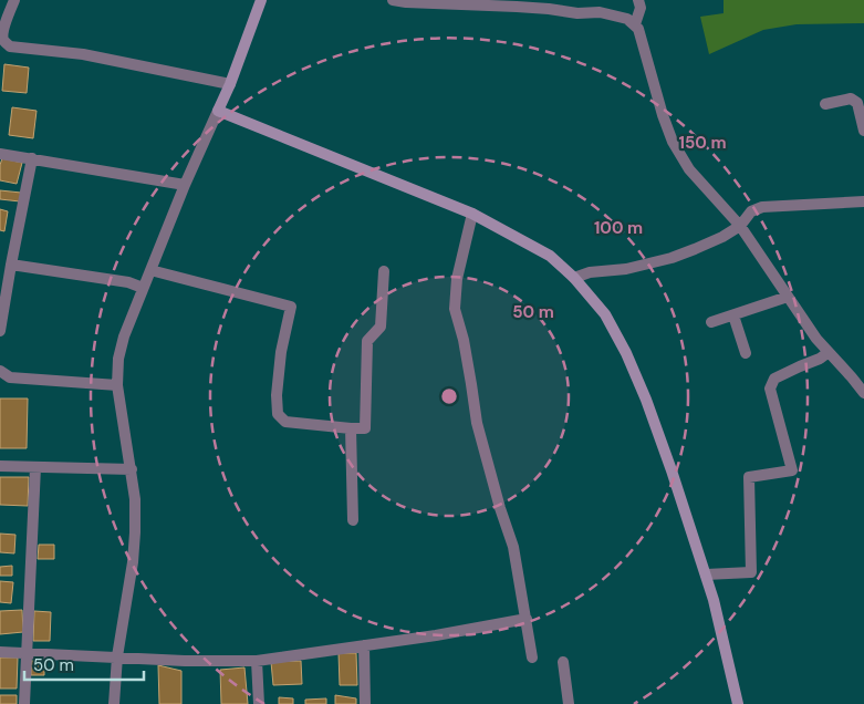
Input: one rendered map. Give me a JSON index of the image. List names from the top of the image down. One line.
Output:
{"scale_bar":"50 m","rings":["150 m","100 m","50 m"]}
